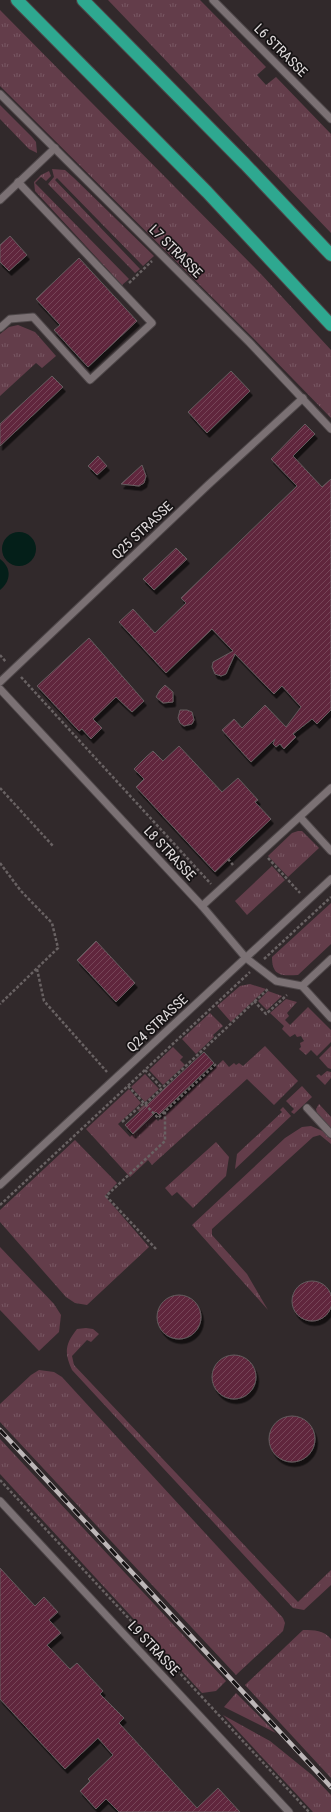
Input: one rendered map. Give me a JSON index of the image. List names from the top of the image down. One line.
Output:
{"streets":{"lane":["L6 STRASSE","L7 STRASSE","Q25 STRASSE","L8 STRASSE","Q24 STRASSE","L9 STRASSE"]},"crossings":[["L7 STRASSE","Q25 STRASSE"],["L8 STRASSE","Q24 STRASSE"]]}
